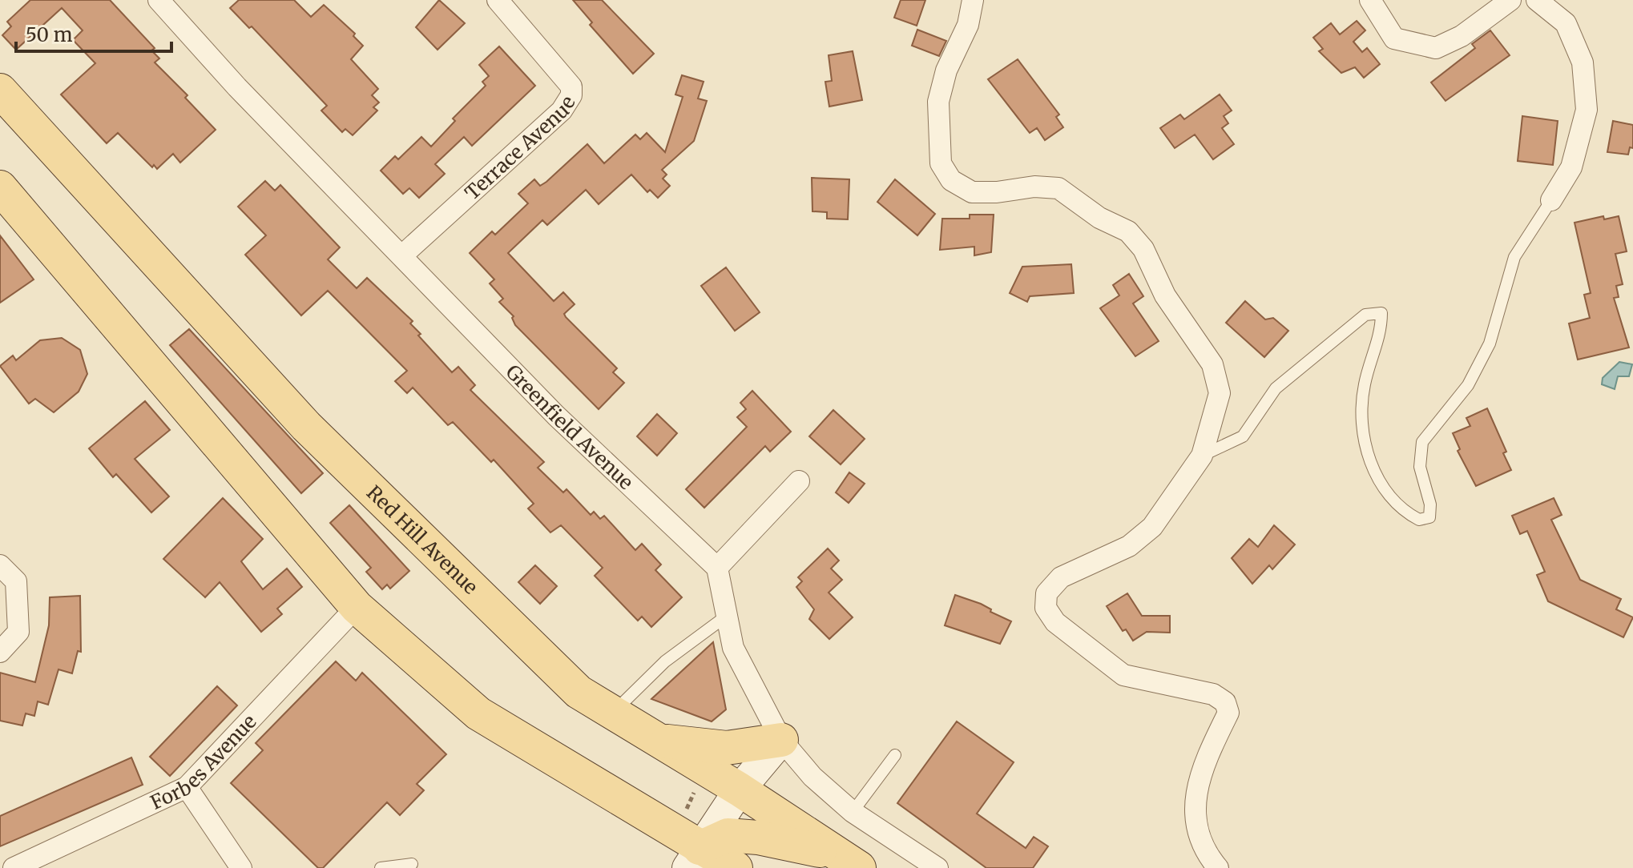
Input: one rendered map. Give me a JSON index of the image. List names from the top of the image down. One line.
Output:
{"streets":{"main road":["Red Hill Avenue"],"street":["Terrace Avenue","Greenfield Avenue","Forbes Avenue"]},"crossings":[["Terrace Avenue","Greenfield Avenue"]],"scale_bar":"50 m"}
